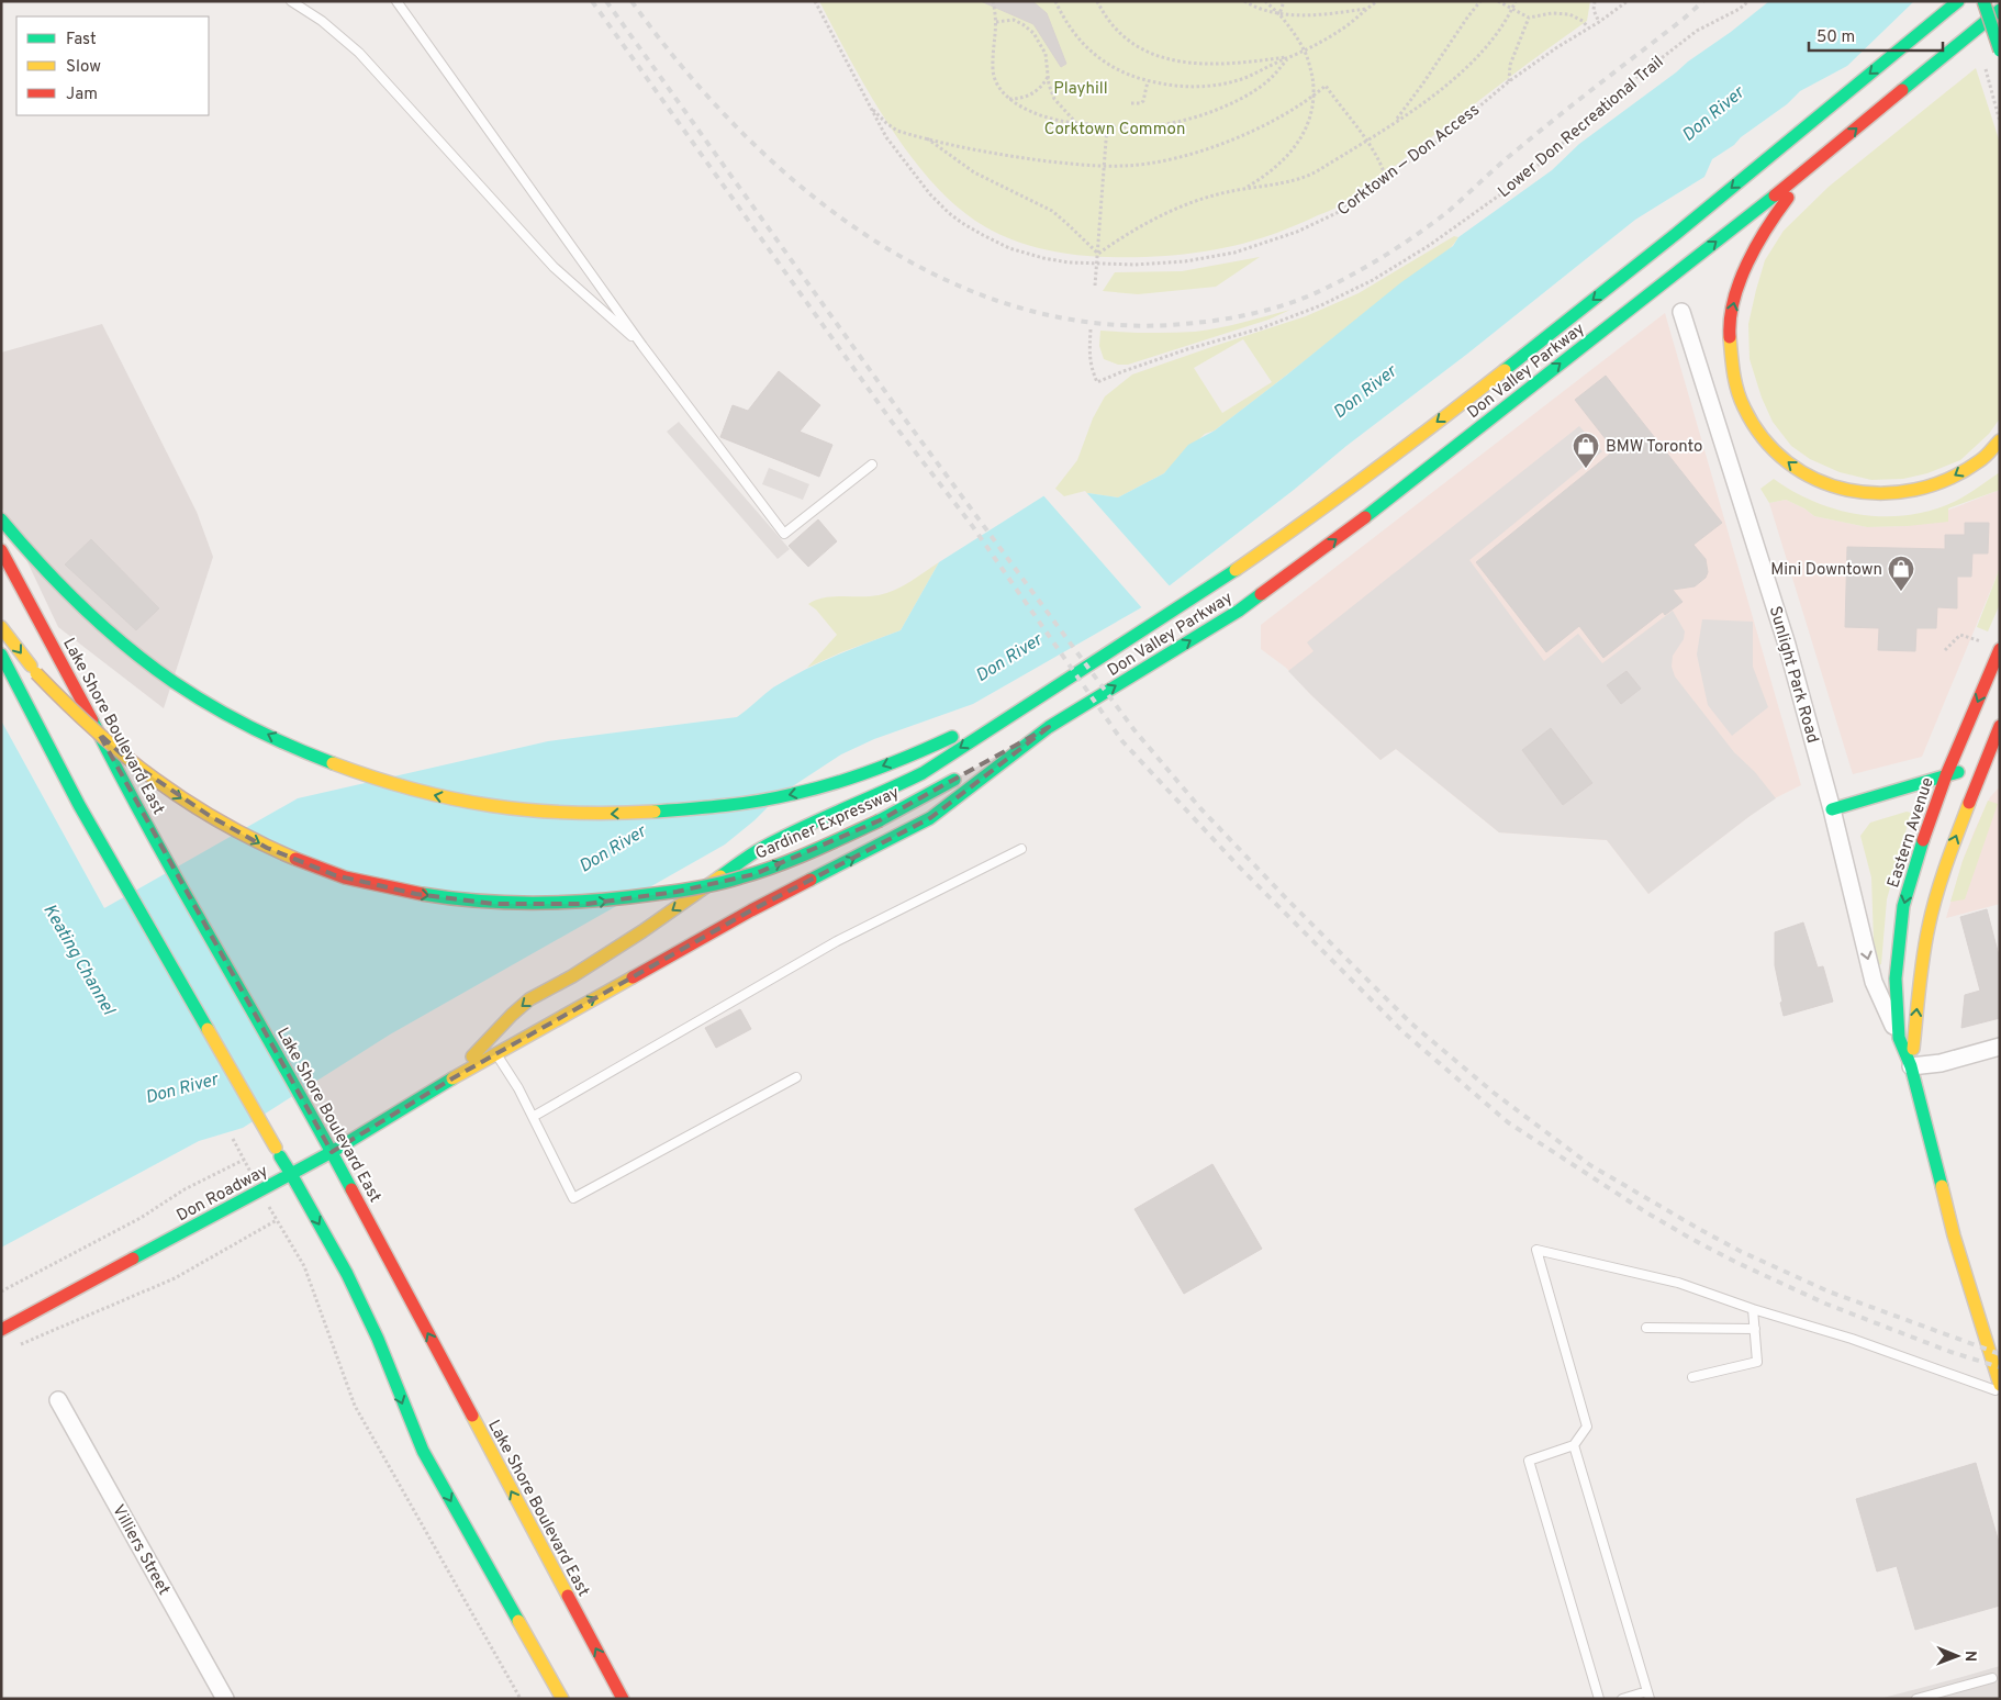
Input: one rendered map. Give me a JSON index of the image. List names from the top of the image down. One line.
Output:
{"streets":{"main road":["Don Valley Parkway","Lake Shore Boulevard East","Gardiner Expressway","Eastern Avenue","Don Roadway"],"street":["Sunlight Park Road","Villiers Street"],"path":["Lower Don Recreational Trail","Corktown — Don Access"]},"crossings":[["Don Valley Parkway","Gardiner Expressway"],["Sunlight Park Road","Eastern Avenue"],["Lake Shore Boulevard East","Don Roadway"]],"water":["Don River","Keating Channel"],"parks":["Playhill","Corktown Common"],"places":{"shop":["BMW Toronto","Mini Downtown"]},"legend":["Fast","Slow","Jam"],"scale_bar":"50 m","north":"right"}
